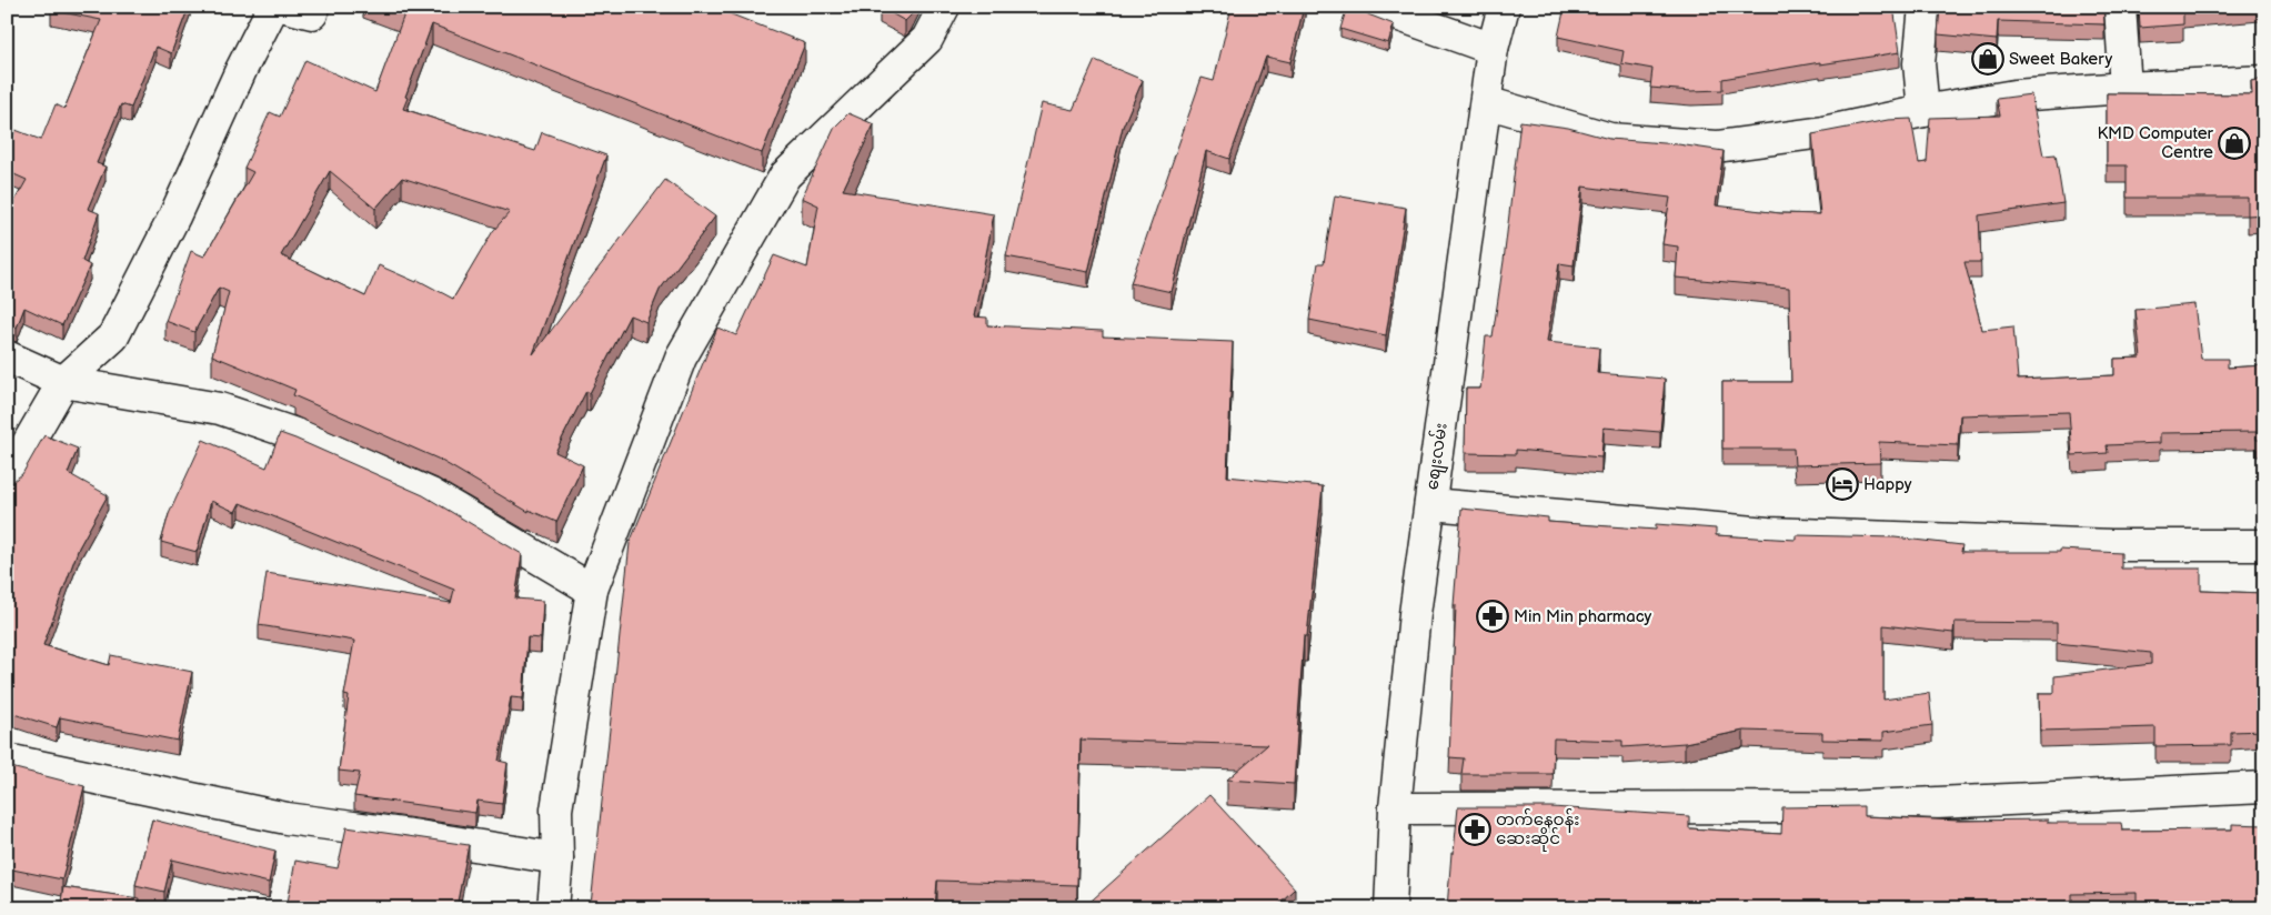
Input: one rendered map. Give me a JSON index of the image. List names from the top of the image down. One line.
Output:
{"streets":{"street":["စျေးလမ်း"]},"places":{"shop":["Sweet Bakery","KMD Computer Centre"],"hotel":["Happy"],"pharmacy":["Min Min pharmacy","တက်နေဝန်း ဆေးဆိုင်"]}}
